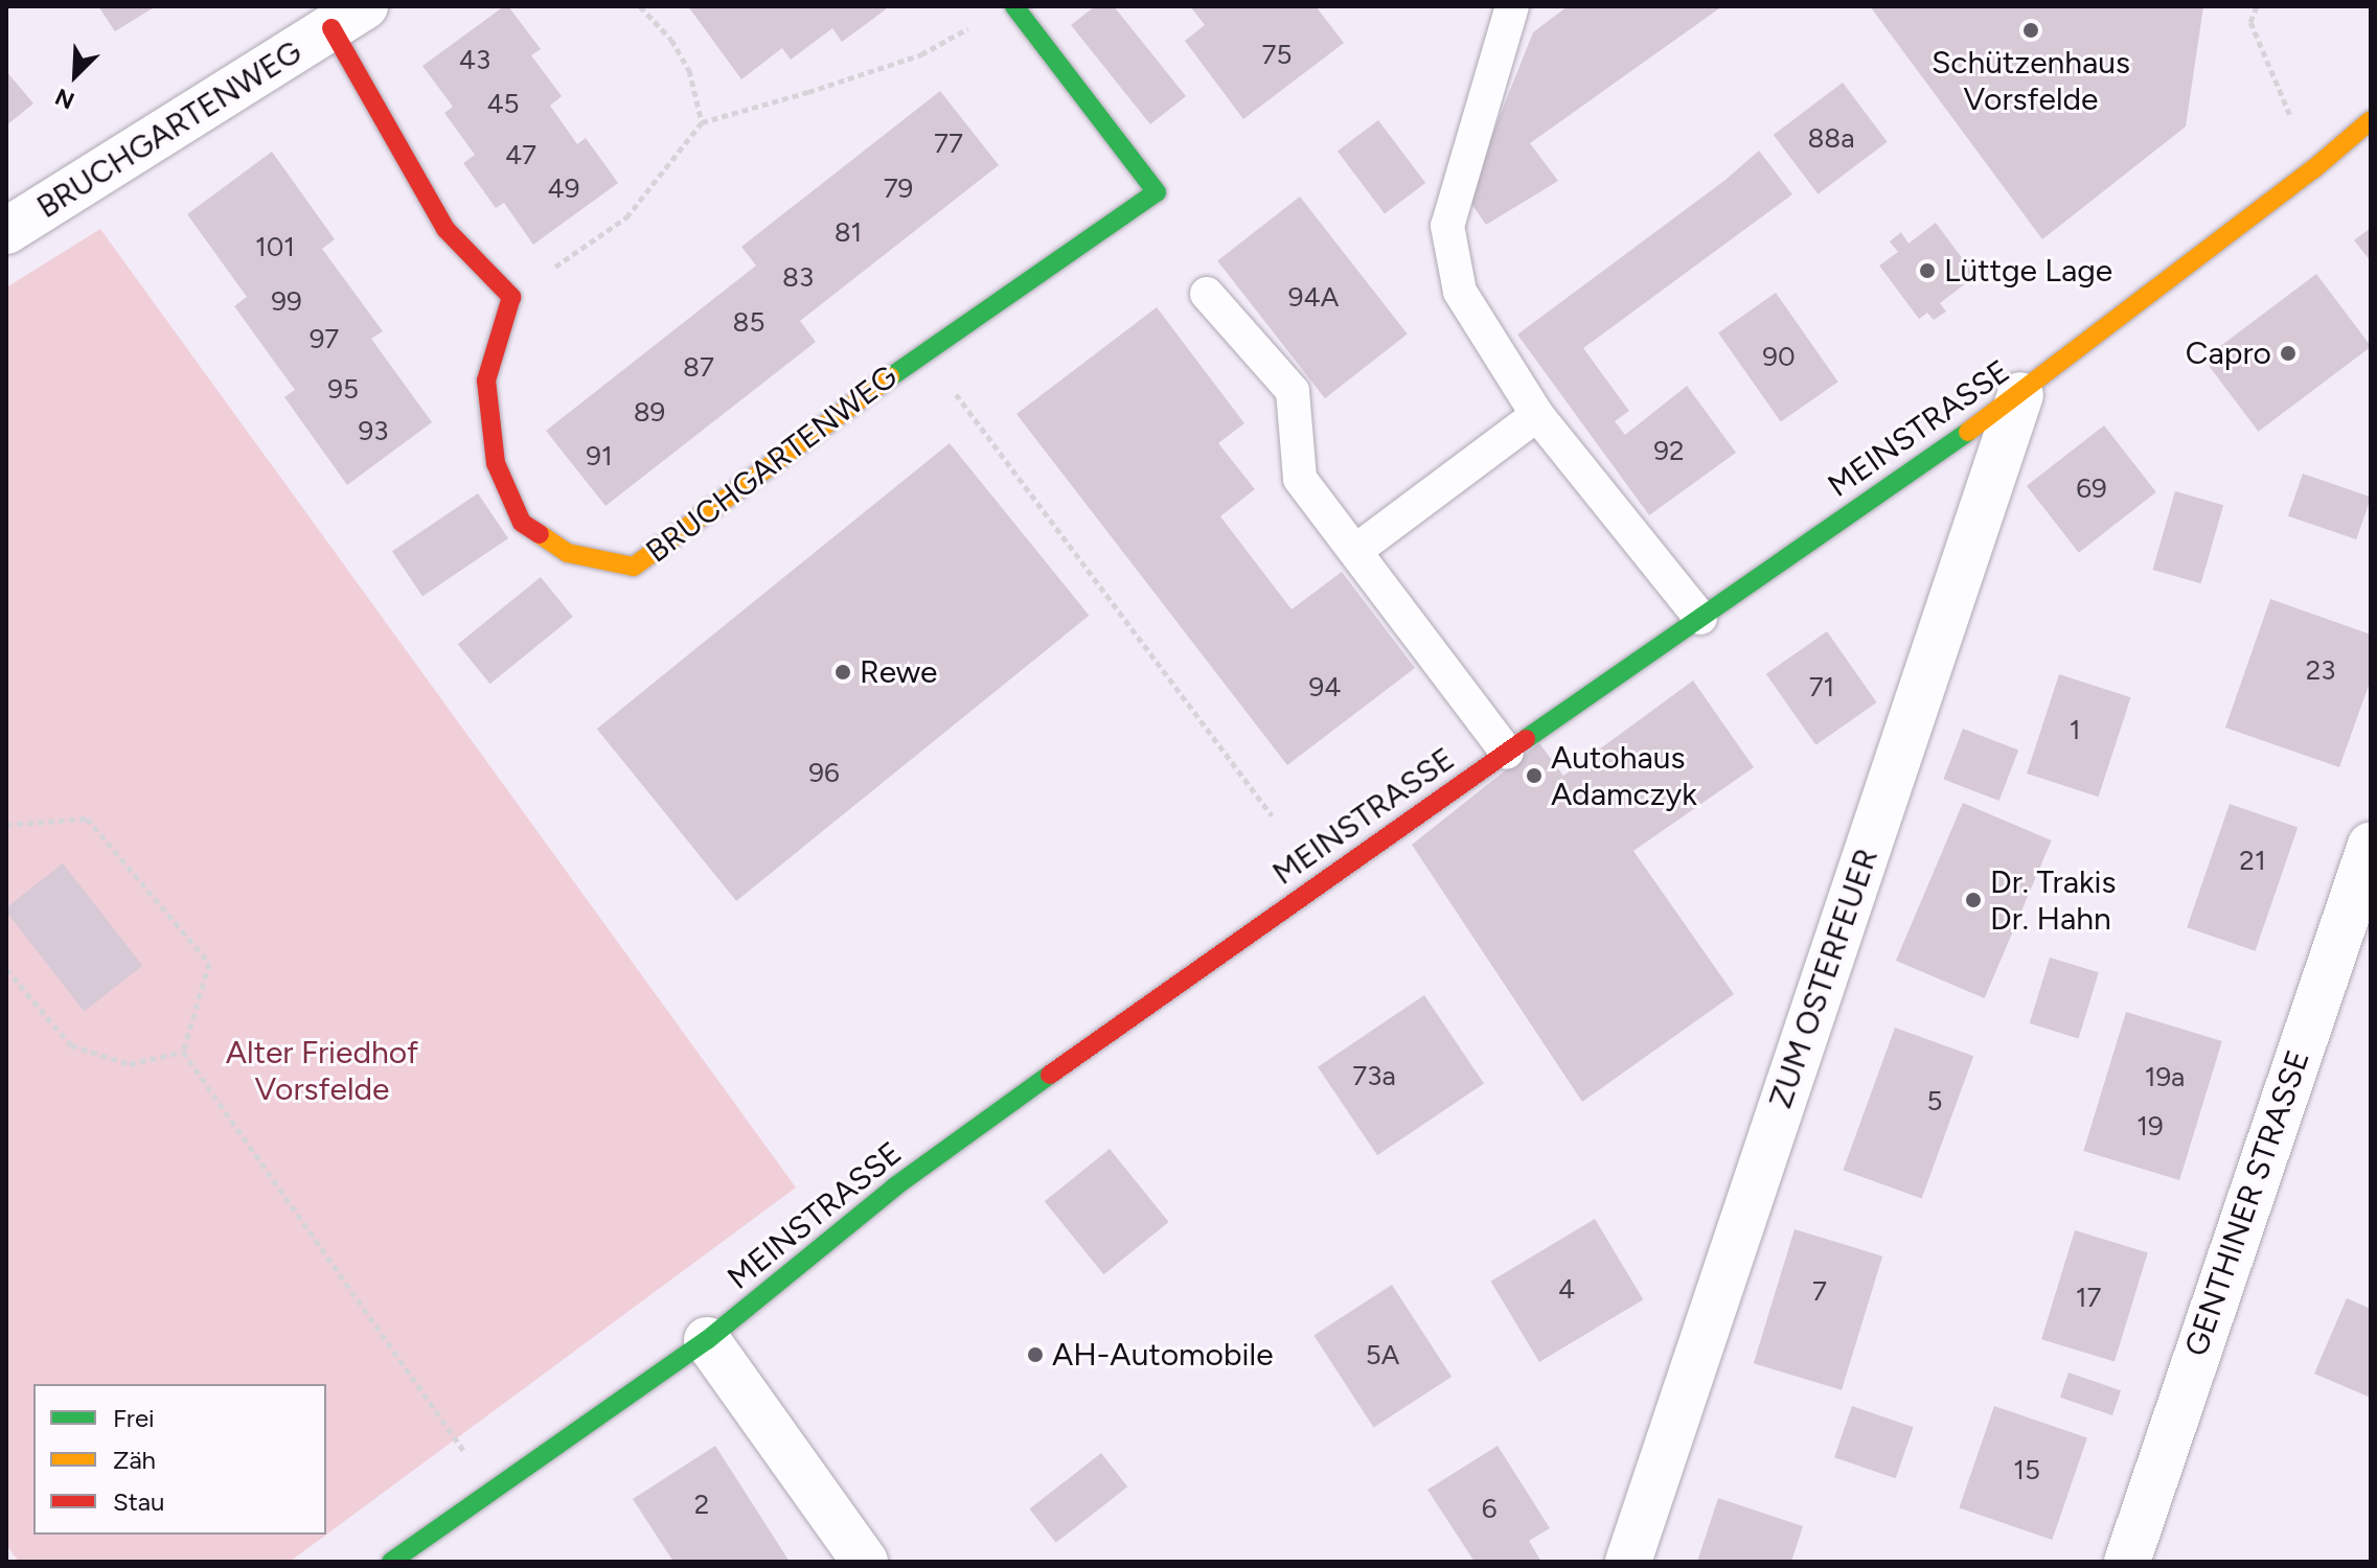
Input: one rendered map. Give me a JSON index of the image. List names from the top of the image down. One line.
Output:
{"streets":{"street":["BRUCHGARTENWEG","MEINSTRASSE","ZUM OSTERFEUER","GENTHINER STRASSE"]},"crossings":[["MEINSTRASSE","ZUM OSTERFEUER"]],"parks":["Alter Friedhof Vorsfelde"],"places":["Schützenhaus Vorsfelde","Lüttge Lage","Capro","Rewe","Autohaus Adamczyk","Dr. Trakis Dr. Hahn","AH-Automobile"],"house_numbers":["75","43","45","88a","77","47","49","79","81","101","83","94A","99","85","97","90","87","95","89","93","92","91","69","23","94","71","1","96","21","73a","19a","5","19","4","7","17","5A","15","2","6"],"legend":["Frei","Zäh","Stau"],"north":"bottom left"}
